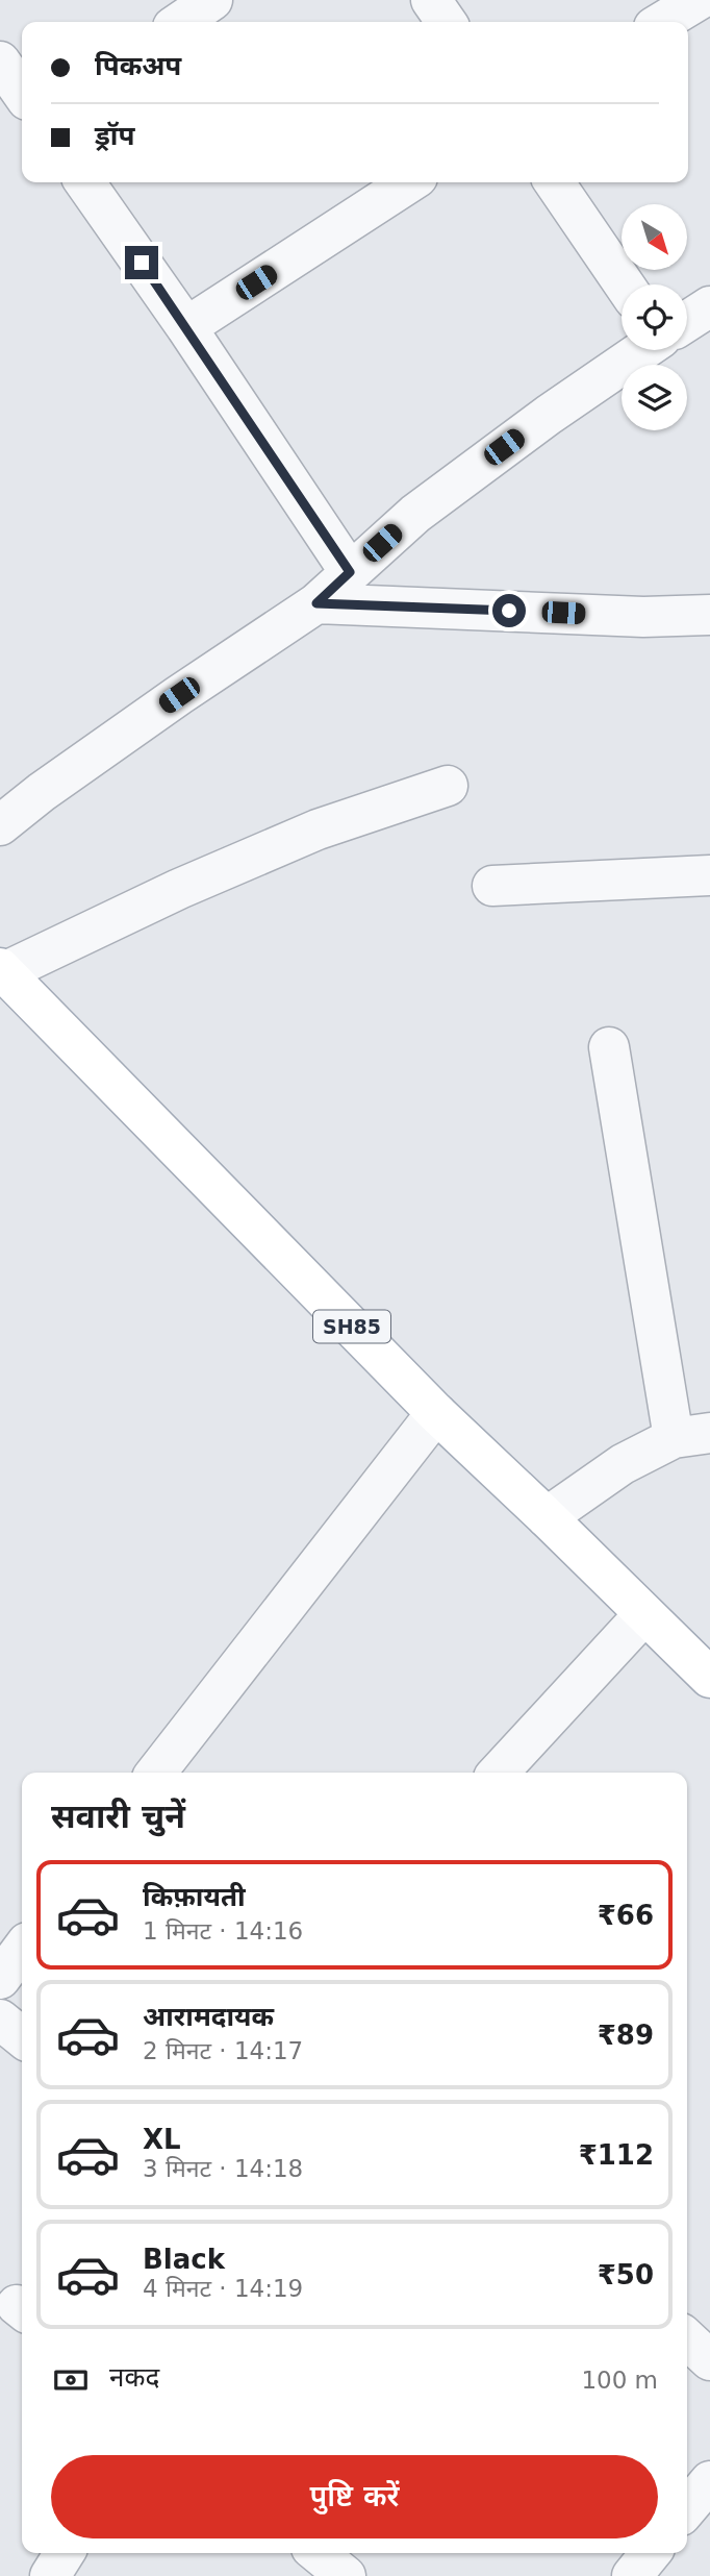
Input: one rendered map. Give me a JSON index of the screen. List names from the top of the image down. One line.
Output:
{"streets":{"main road":["SH85"]},"north":"bottom right","page":{"banner":["पिकअप","ड्रॉप"],"heading":"सवारी चुनें","list":[{"name":"किफ़ायती","note":"1 मिनट · 14:16","value":"₹66"},{"name":"आरामदायक","note":"2 मिनट · 14:17","value":"₹89"},{"name":"XL","note":"3 मिनट · 14:18","value":"₹112"},{"name":"Black","note":"4 मिनट · 14:19","value":"₹50"}],"pay":["नकद","100 m"],"buttons":"पुष्टि करें"}}
